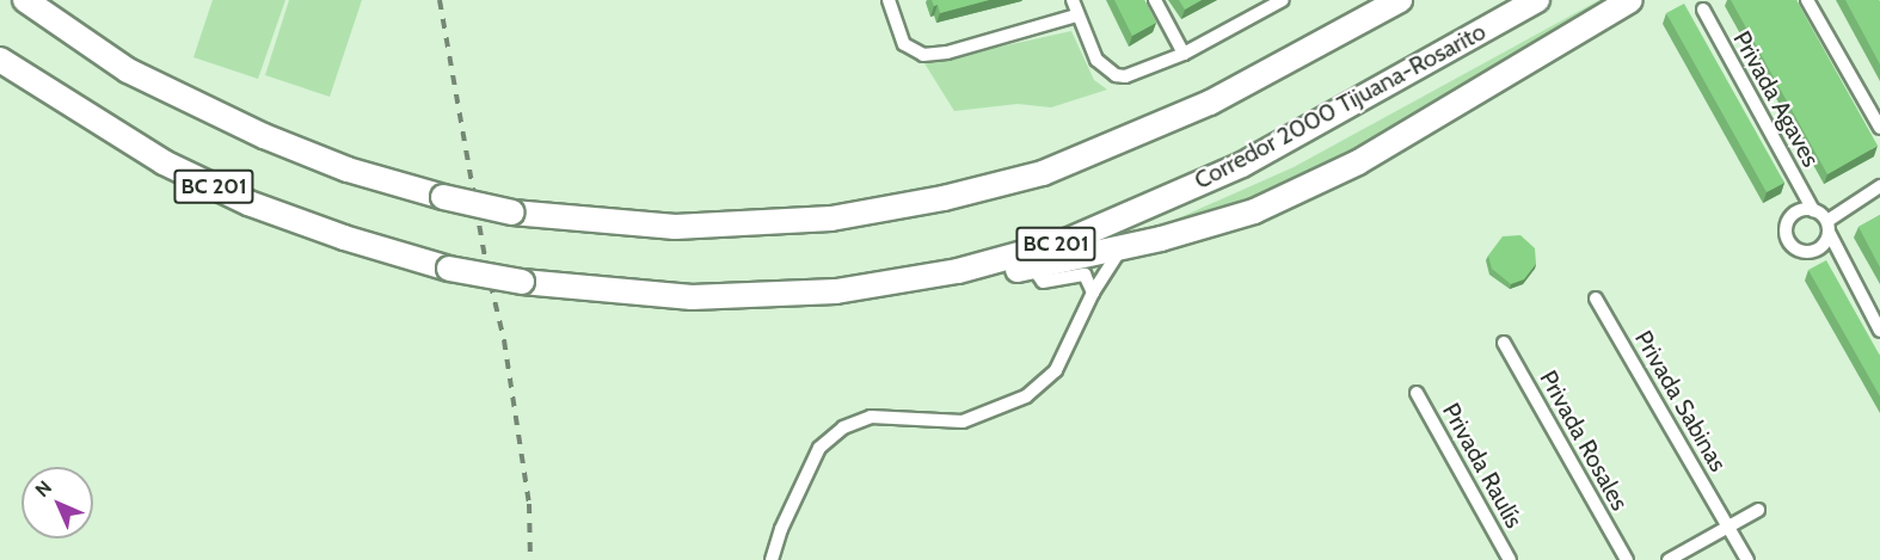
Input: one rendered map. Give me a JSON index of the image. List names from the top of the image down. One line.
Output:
{"streets":{"highway":["Corredor 2000 Tijuana-Rosarito","BC 201"],"street":["Privada Agaves","Privada Sabinas","Privada Rosales","Privada Raulís"]},"crossings":[["Corredor 2000 Tijuana-Rosarito","BC 201"]],"north":"top left"}
